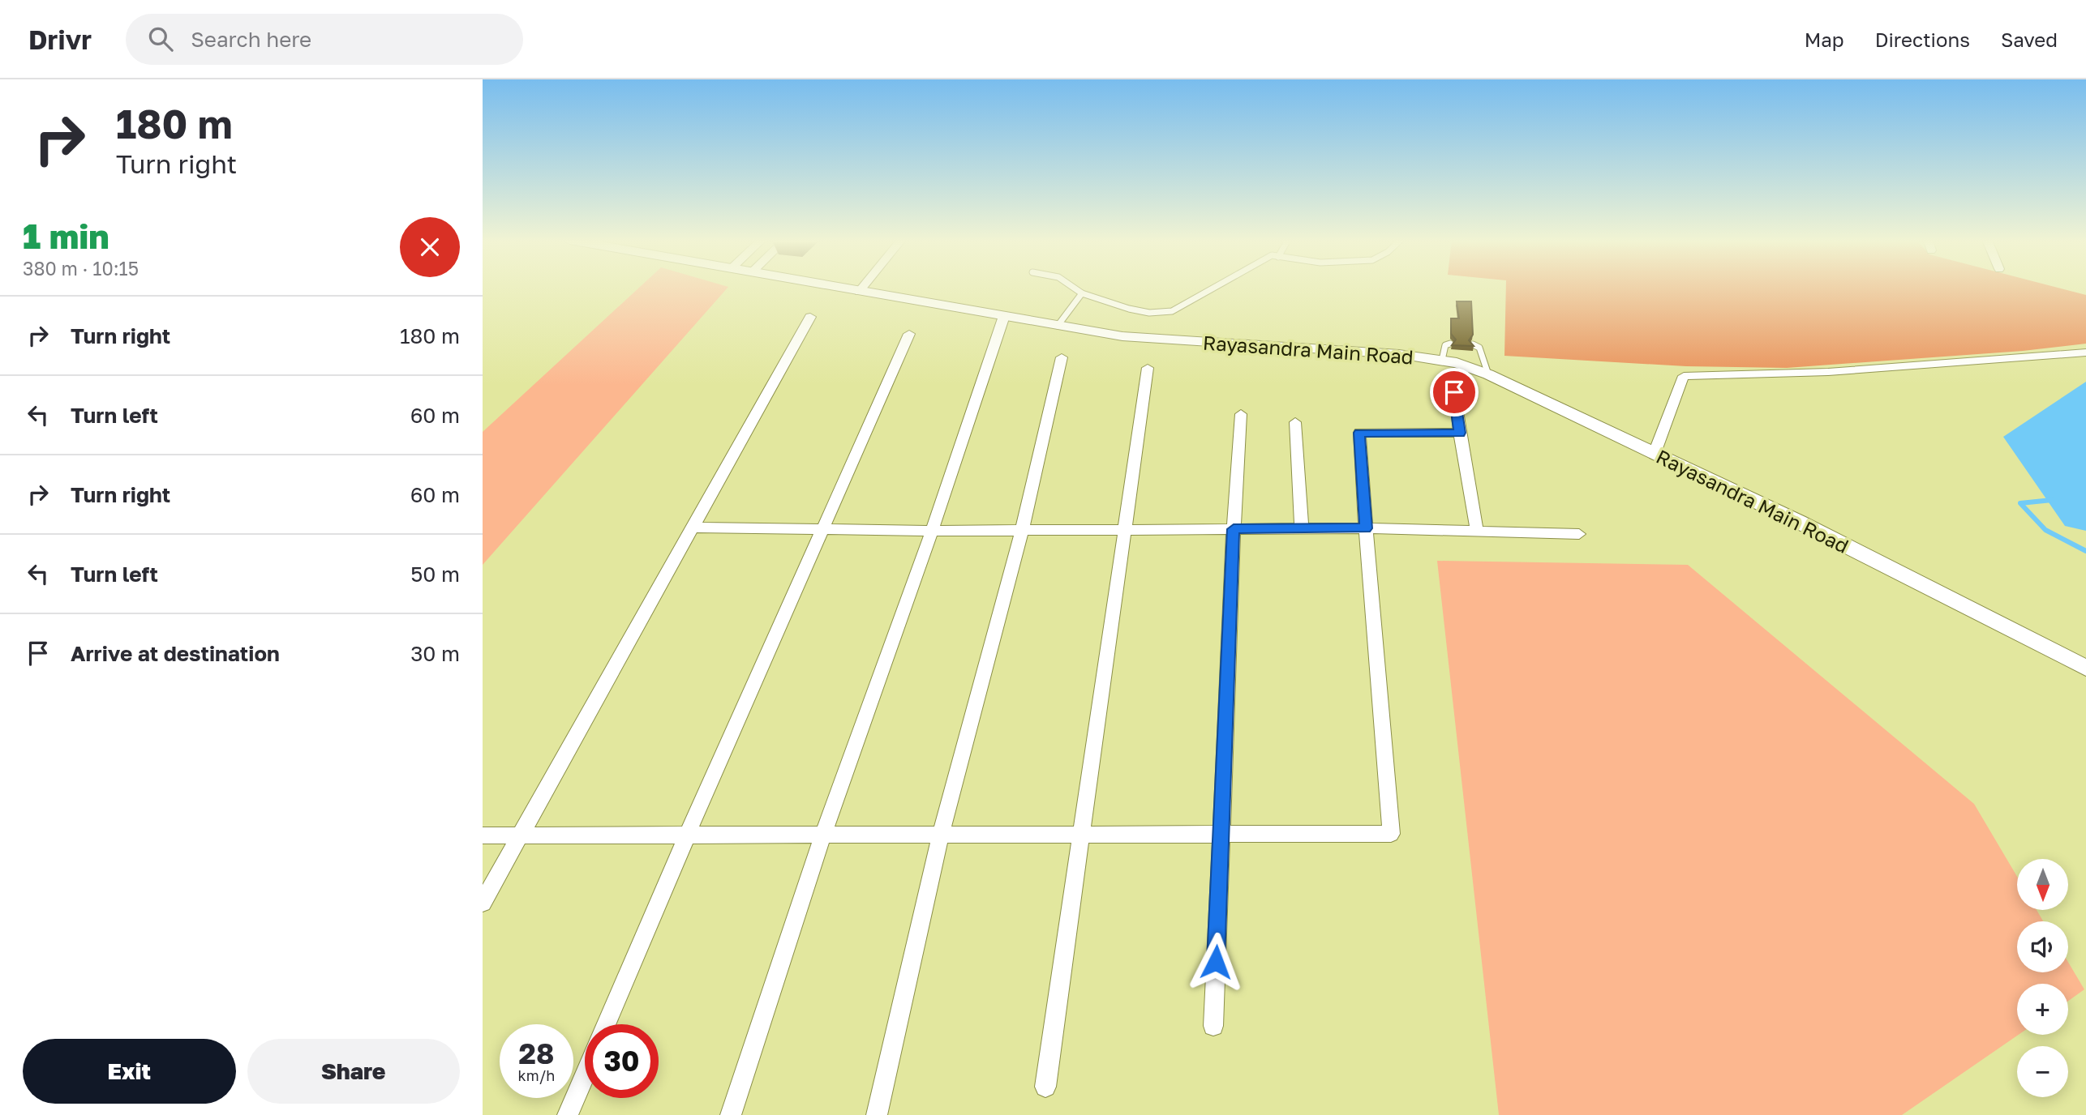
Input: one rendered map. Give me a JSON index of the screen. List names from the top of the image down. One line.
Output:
{"streets":{"street":["Rayasandra Main Road"]},"north":"bottom","page":{"header":"Drivr","search":"Search here","nav":["Map","Directions","Saved"],"turn":["180 m","Turn right"],"heading":["1 min","380 m · 10:15"],"list":[{"name":"Turn right","value":"180 m"},{"name":"Turn left","value":"60 m"},{"name":"Turn right","value":"60 m"},{"name":"Turn left","value":"50 m"},{"name":"Arrive at destination","value":"30 m"}],"map_buttons":["+","−"],"speed":"28 km/h","limit":"30","buttons":["Exit","Share"]}}
